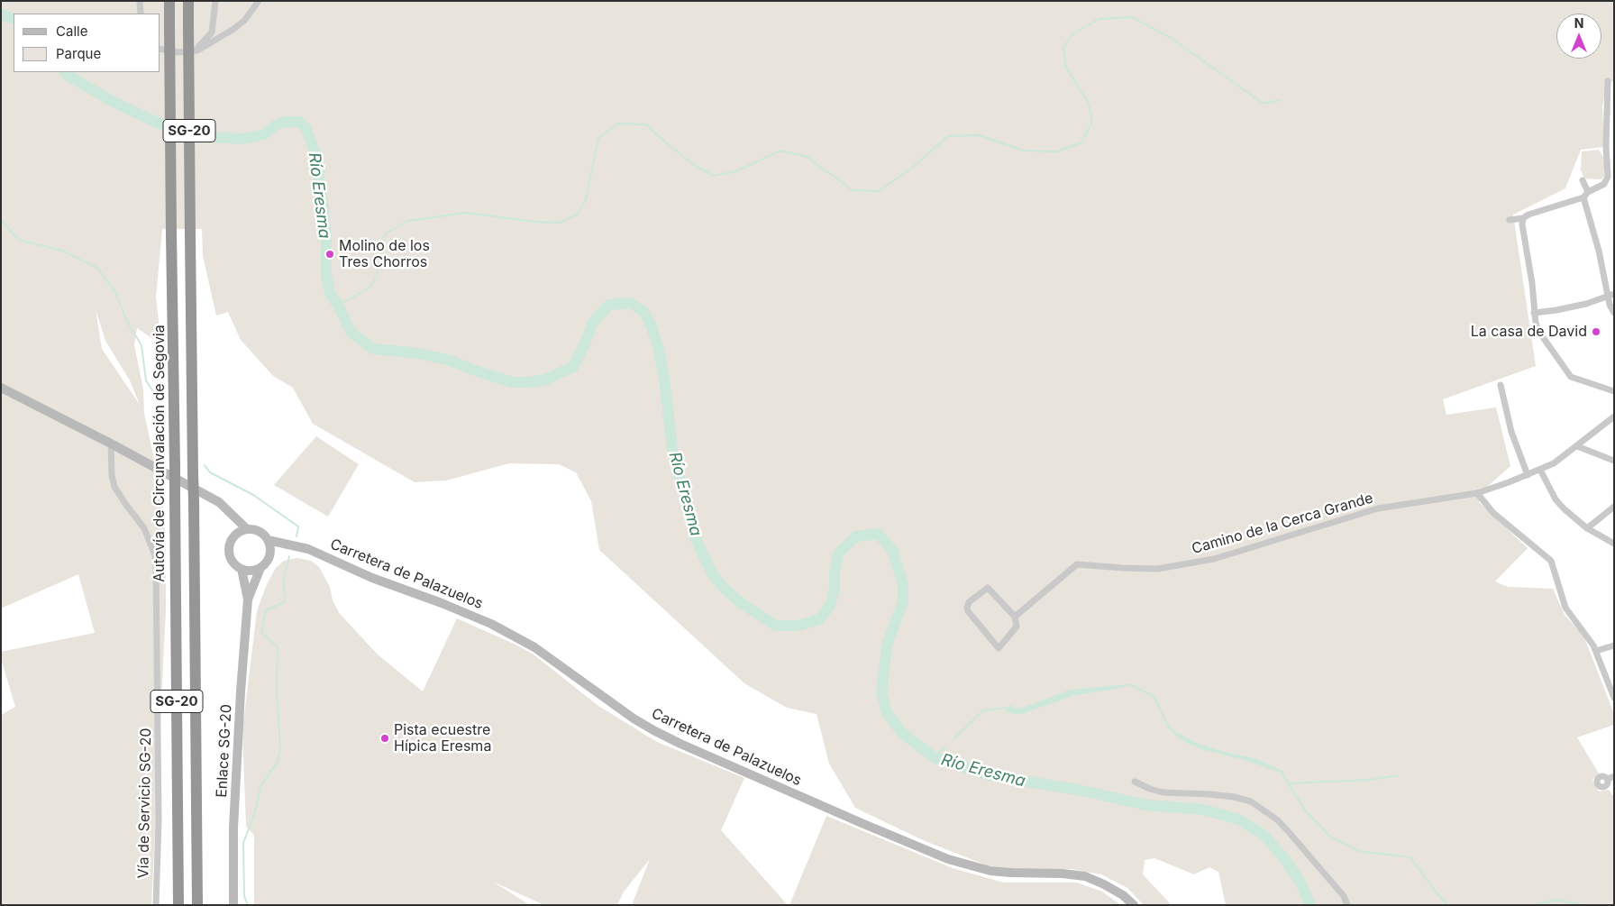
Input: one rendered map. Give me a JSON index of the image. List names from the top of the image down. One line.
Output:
{"streets":{"highway":["SG-20","Autovía de Circunvalación de Segovia"],"street":["Camino de la Cerca Grande","Carretera de Palazuelos","Enlace SG-20","Vía de Servicio SG-20"]},"crossings":[["Carretera de Palazuelos","Enlace SG-20"]],"water":["Río Eresma"],"places":["Molino de los Tres Chorros","La casa de David","Pista ecuestre Hípica Eresma"],"legend":["Calle","Parque"],"north":"top"}
